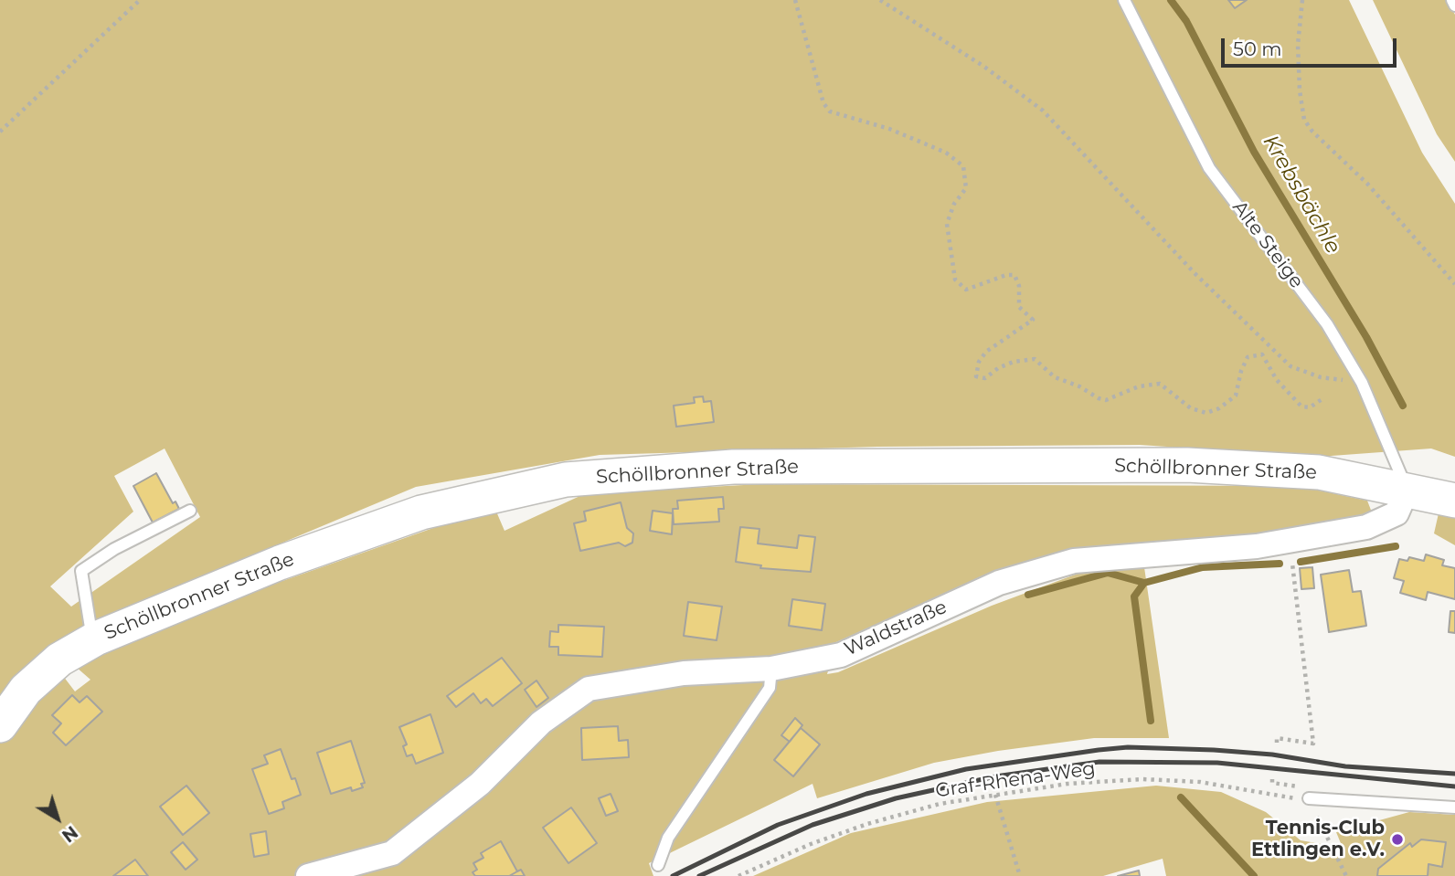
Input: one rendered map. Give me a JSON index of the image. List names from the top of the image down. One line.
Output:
{"streets":{"main road":["Schöllbronner Straße"],"street":["Waldstraße"],"lane":["Alte Steige"],"path":["Graf-Rhena-Weg"]},"crossings":[["Alte Steige","Schöllbronner Straße"],["Alte Steige","Waldstraße"],["Schöllbronner Straße","Waldstraße"]],"water":["Krebsbächle"],"places":["Tennis-Club Ettlingen e.V."],"scale_bar":"50 m","north":"bottom right"}
